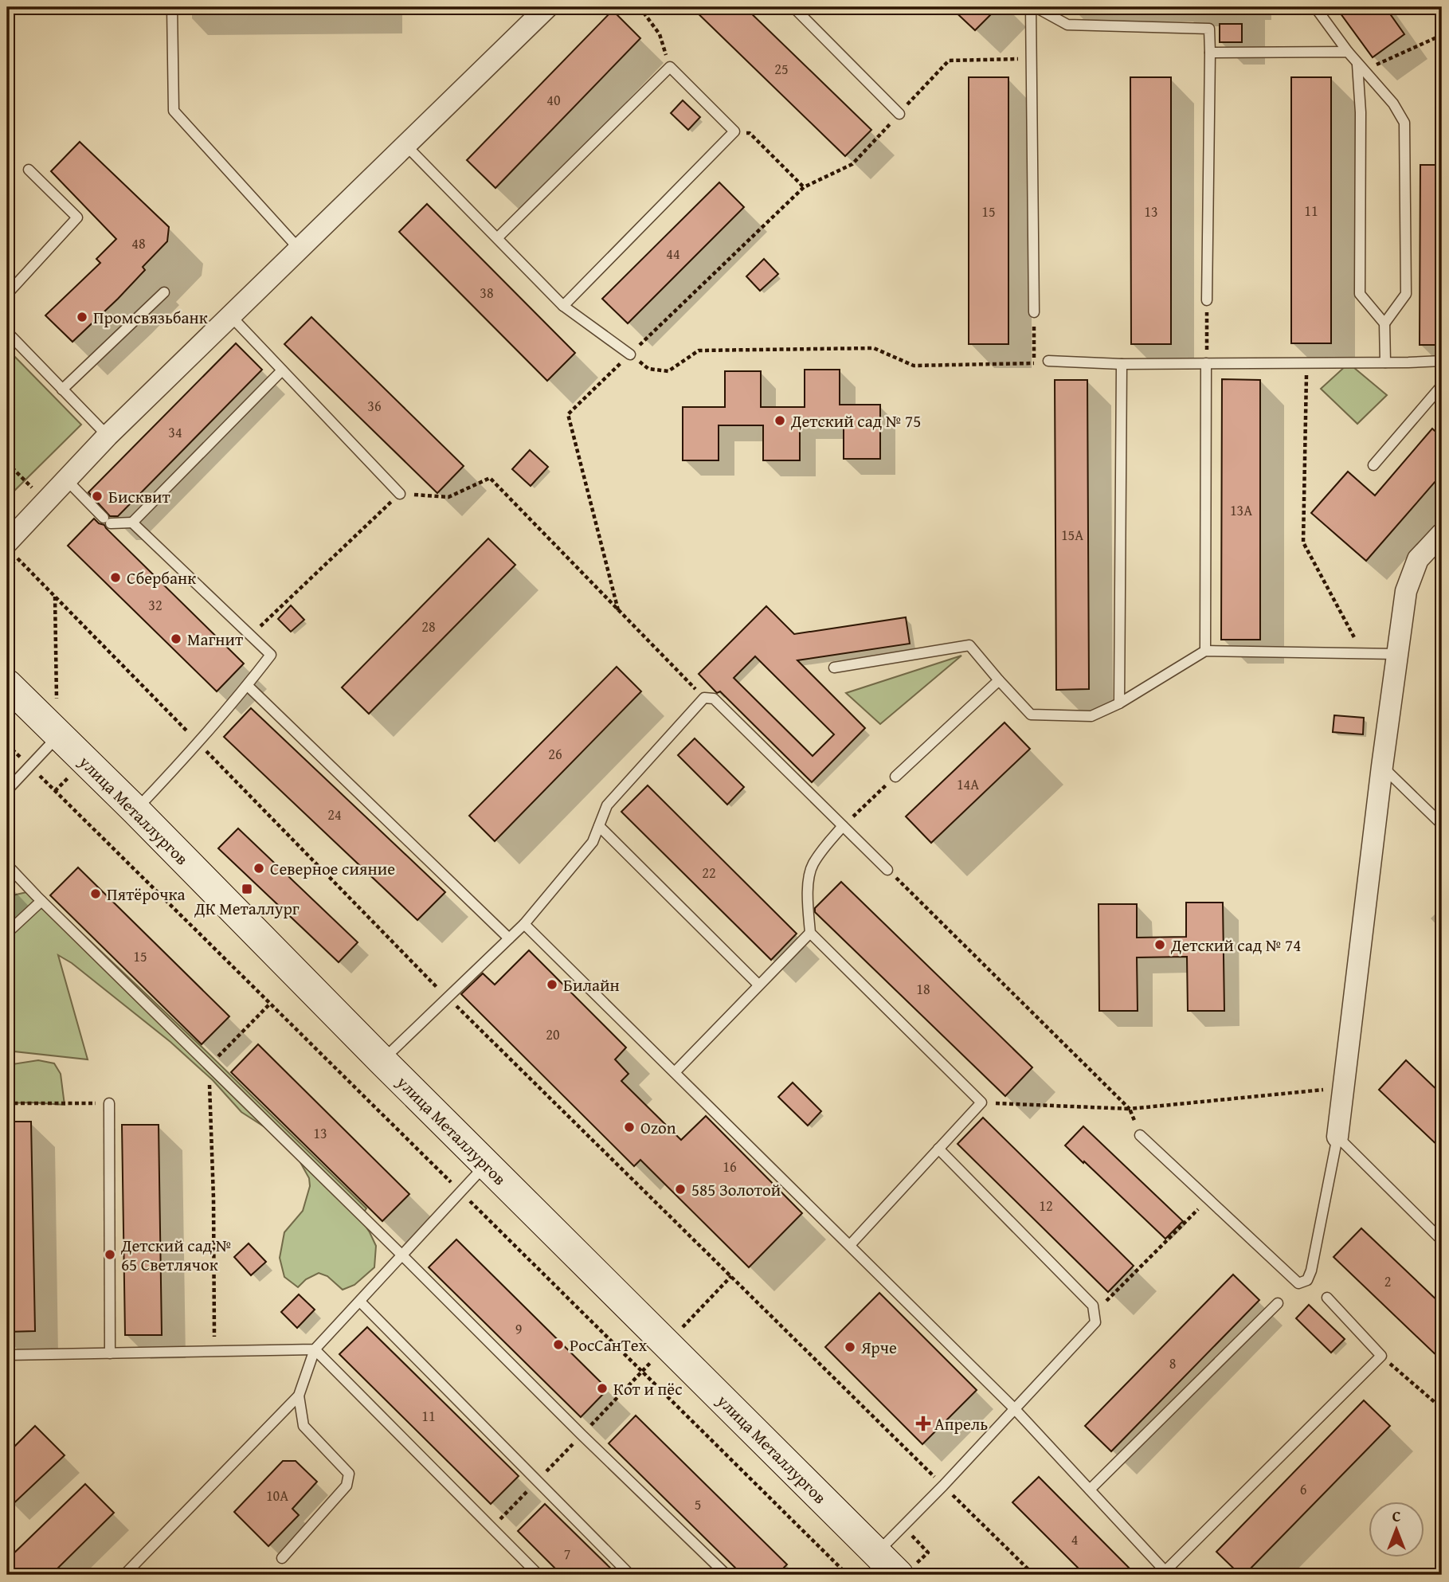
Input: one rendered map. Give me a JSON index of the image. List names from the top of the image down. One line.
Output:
{"streets":{"main road":["улица Металлургов"]},"places":{"other":["Промсвязьбанк","Детский сад № 75","Бисквит","Сбербанк","Магнит","Северное сияние","Пятёрочка","Детский сад № 74","Билайн","Ozon","585 Золотой","Детский сад № 65 Светлячок","РосСанТех","Ярче","Кот и пёс"],"transit":["ДК Металлург"],"health":["Апрель"]},"house_numbers":["25","40","11","15","13","48","44","38","36","34","13А","15А","32","28","26","14А","24","22","15","18","20","13","16","12","2","9","8","11","6","10А","5","4","7"],"north":"top"}
